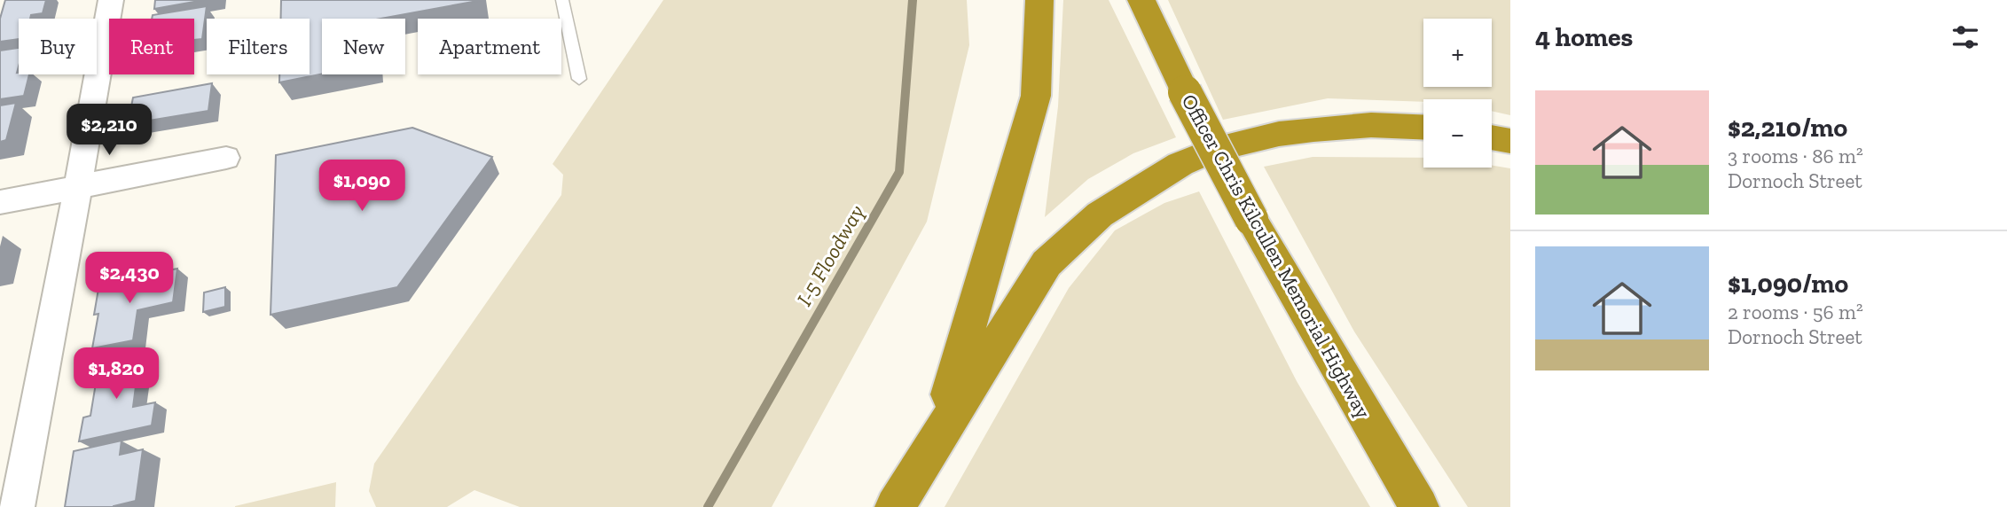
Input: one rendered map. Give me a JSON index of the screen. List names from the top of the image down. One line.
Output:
{"streets":{"highway":["Officer Chris Kilcullen Memorial Highway"]},"water":["I-5 Floodway"],"page":{"heading":"4 homes","map_buttons":["+","−"],"chip":["Buy","Rent","Filters","New","Apartment"],"list":[{"name":"$2,210/mo","note":"3 rooms · 86 m² · Dornoch Street"},{"name":"$1,090/mo","note":"2 rooms · 56 m² · Dornoch Street"}],"price":["$2,210","$1,090","$2,430","$1,820"]}}
